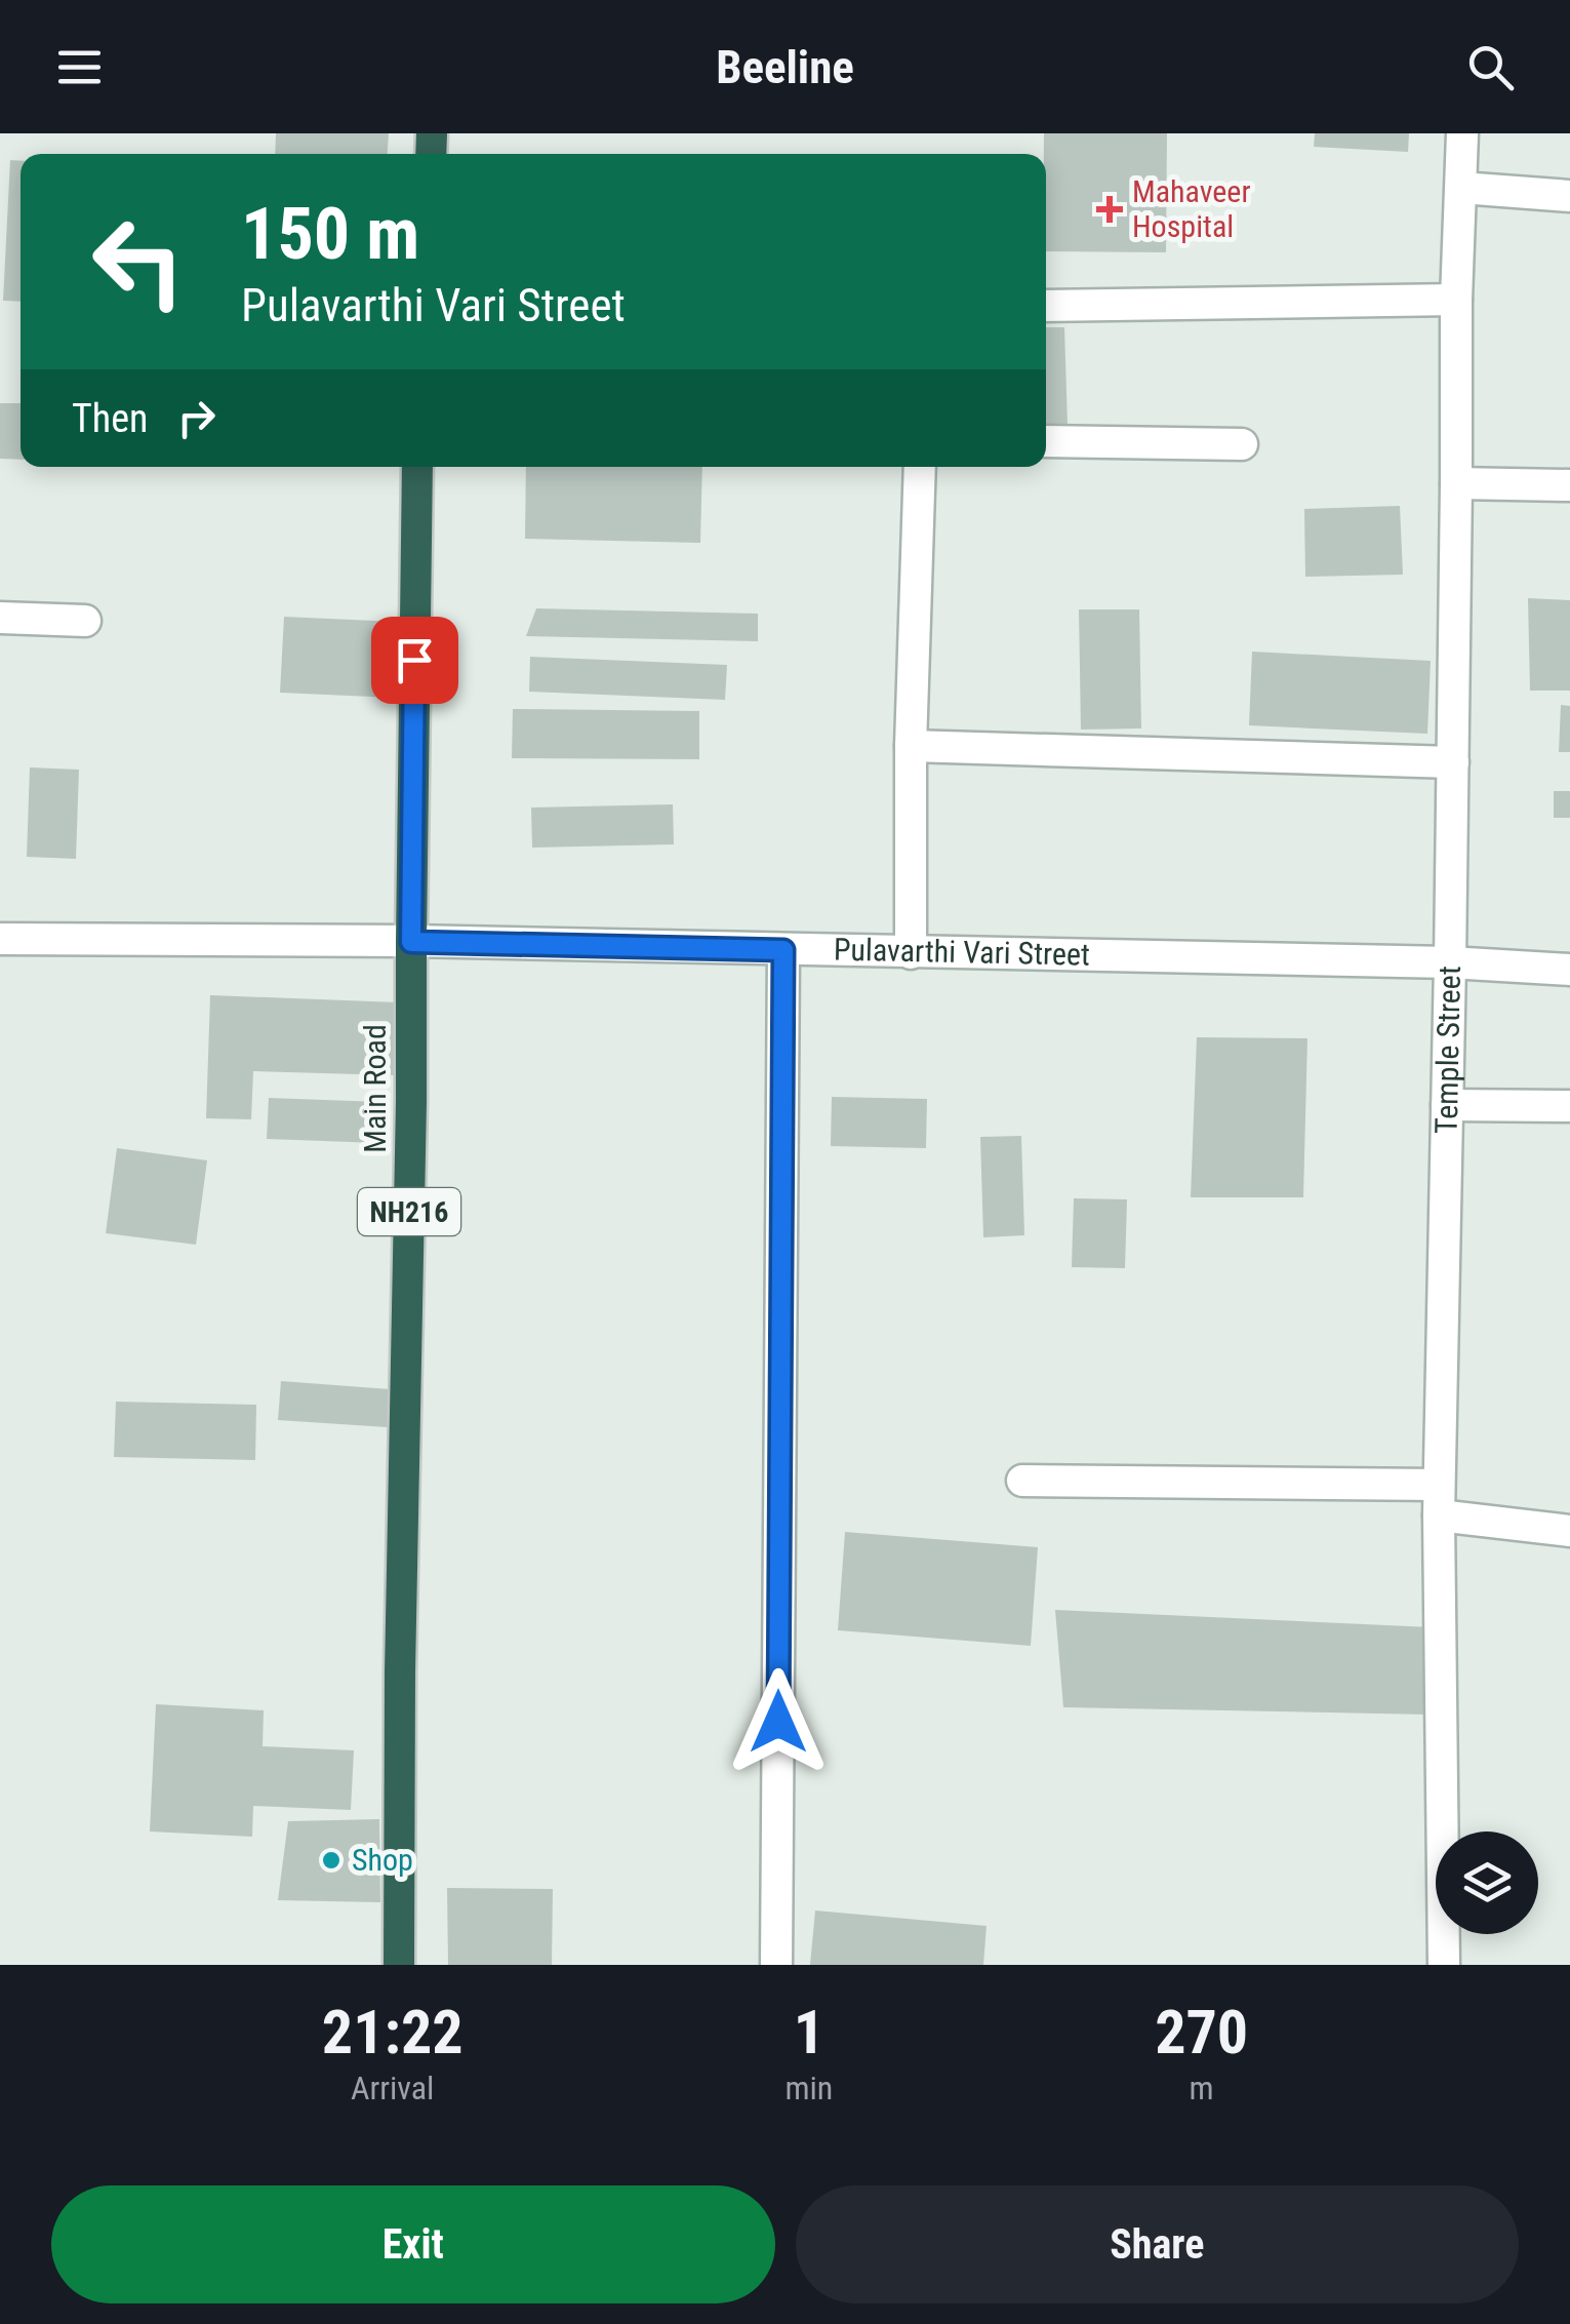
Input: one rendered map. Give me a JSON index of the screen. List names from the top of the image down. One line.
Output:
{"streets":{"highway":["Main Road","NH216"],"street":["Pulavarthi Vari Street","Temple Street"]},"crossings":[["Pulavarthi Vari Street","Temple Street"],["Pulavarthi Vari Street","Main Road"]],"places":{"health":["Mahaveer Hospital"],"other":["Shop"]},"page":{"header":"Beeline","turn":["150 m","Pulavarthi Vari Street"],"then":"Then","eta":["21:22","Arrival","1","min","270","m"],"buttons":["Exit","Share"]}}
